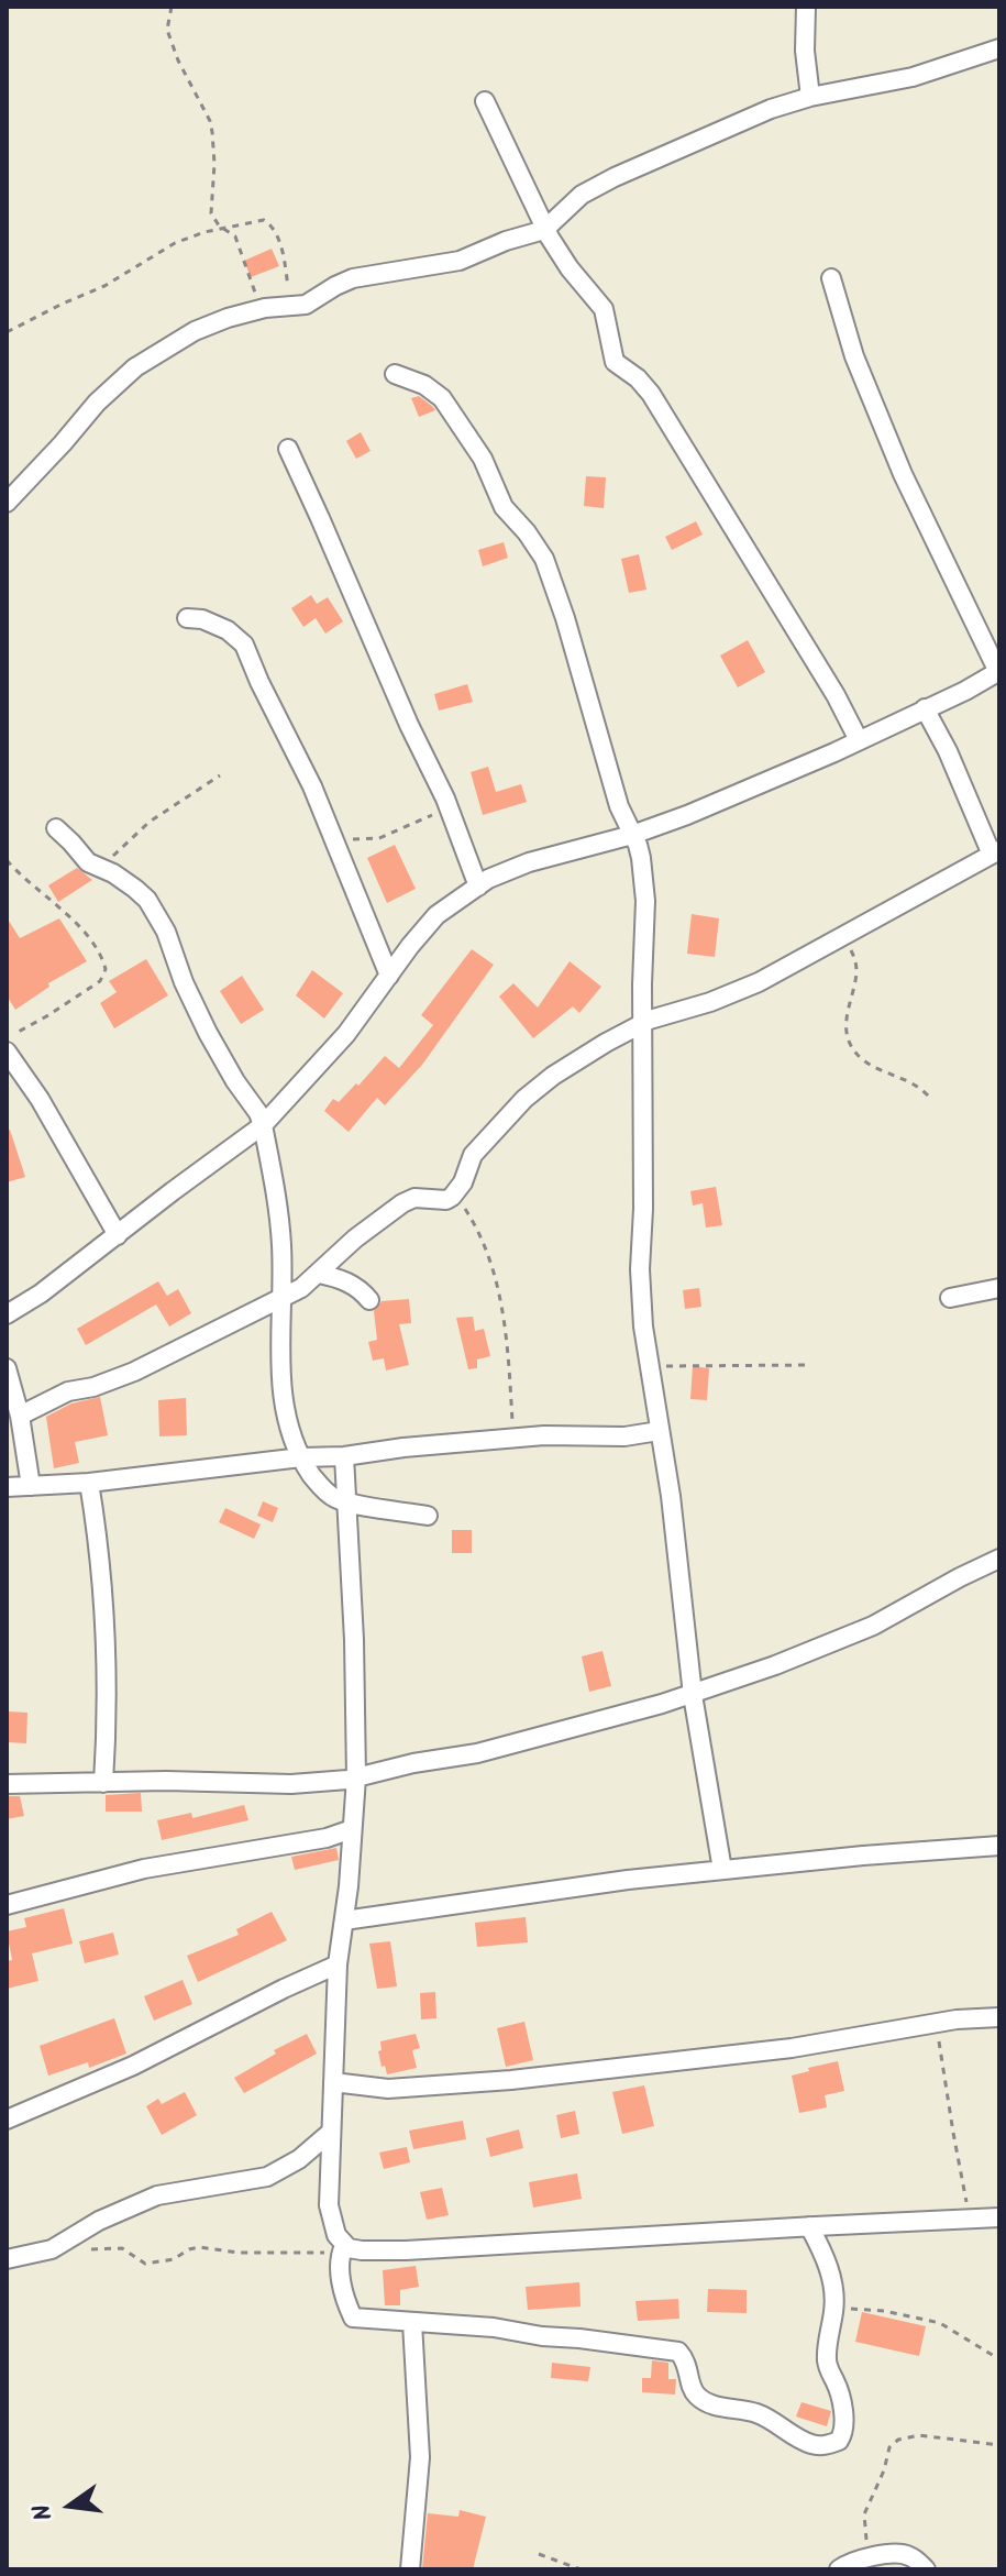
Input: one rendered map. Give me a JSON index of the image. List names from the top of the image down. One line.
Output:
{"north":"left"}
